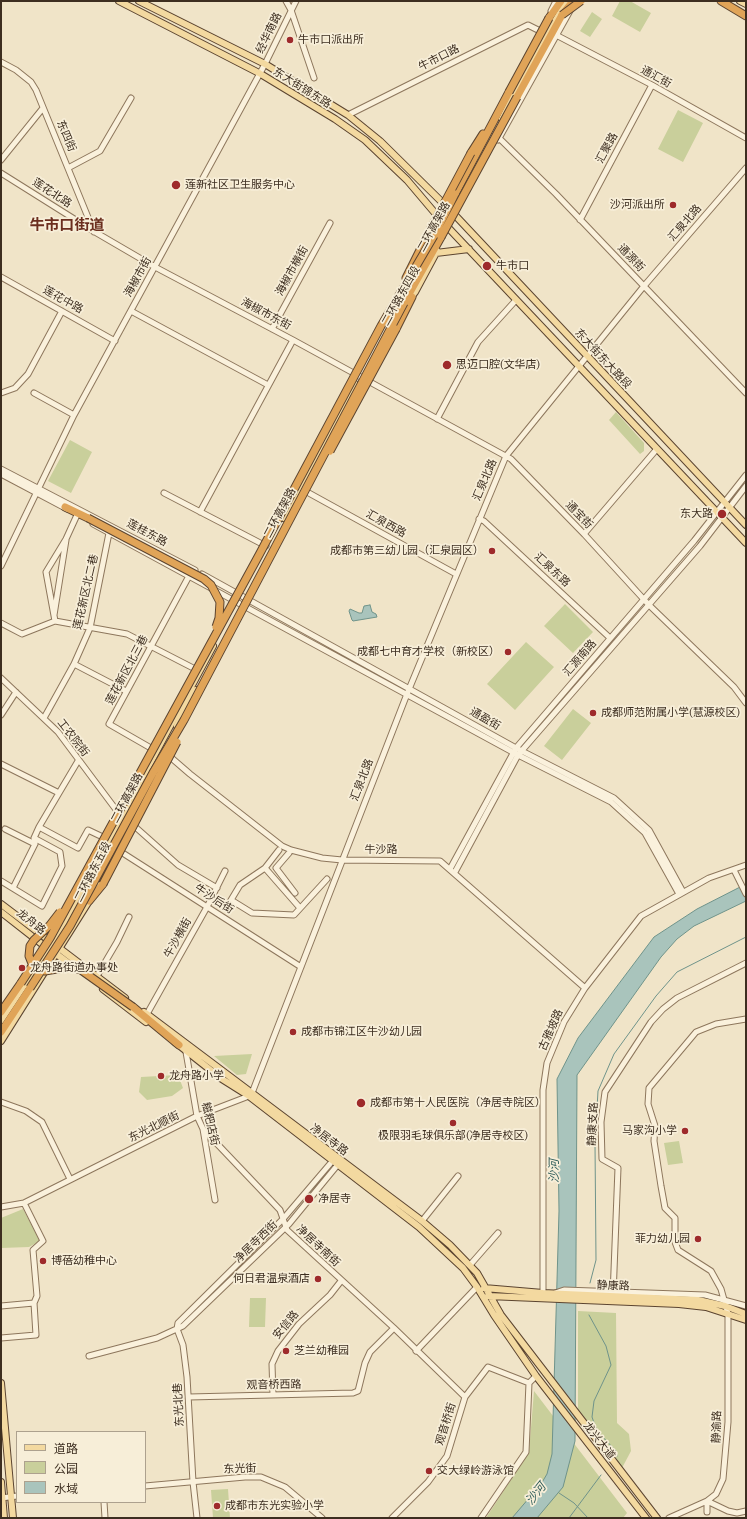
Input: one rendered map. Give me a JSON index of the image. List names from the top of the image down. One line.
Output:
{"streets":{"highway":["二环高架路"],"main road":["东大街锦东路","二环路东四段","东大街东大路段","二环路东五段","龙舟路","净居寺路","静康路","龙兴大道"],"street":["经华南路","牛市口路","通汇街","东四街","汇聚路","莲花北路","汇泉北路","通源街","海椒市横街","海椒市街","莲花中路","海椒市东街","通宝街","汇泉西路","莲桂东路","汇泉东路","莲花新区北二巷","汇源南路","莲花新区北三巷","通盈街","工农院街","牛沙路","牛沙后街","牛沙横街","古雅坡路","糍粑店街","静康支路","东光北顺街","净居寺西街","净居寺南街","安信路","观音桥西路","东光北巷","观音桥街","静渝路","东光街"]},"crossings":[["经华南路","东大街锦东路"],["经华南路","海椒市街"],["牛市口路","东大街锦东路"],["通汇街","汇聚路"],["东大街锦东路","海椒市街"],["东大街锦东路","二环路东四段"],["东大街锦东路","东大街东大路段"],["东四街","莲花北路"],["汇聚路","通源街"],["莲花北路","海椒市街"],["莲花北路","海椒市东街"],["汇泉北路","通源街"],["汇泉北路","东大街东大路段"],["汇泉北路","通宝街"],["汇泉北路","汇泉西路"],["汇泉北路","汇泉东路"],["汇泉北路","通盈街"],["汇泉北路","牛沙路"],["汇泉北路","牛沙后街"],["汇泉北路","东光北顺街"],["汇泉北路","净居寺路"],["二环高架路","二环路东四段"],["二环高架路","汇泉西路"],["海椒市横街","海椒市东街"],["海椒市街","莲花中路"],["海椒市街","海椒市东街"],["海椒市街","莲桂东路"],["二环路东四段","海椒市东街"],["二环路东四段","东大街东大路段"],["二环路东四段","通宝街"],["二环路东四段","汇泉西路"],["二环路东四段","莲桂东路"],["二环路东四段","通盈街"],["二环路东四段","二环路东五段"],["海椒市东街","通宝街"],["东大街东大路段","汇源南路"],["通宝街","汇源南路"],["莲桂东路","莲花新区北二巷"],["莲桂东路","莲花新区北三巷"],["莲桂东路","通盈街"],["莲桂东路","二环路东五段"],["汇泉东路","汇源南路"],["莲花新区北二巷","工农院街"],["汇源南路","通盈街"],["汇源南路","牛沙路"],["莲花新区北三巷","二环路东五段"],["通盈街","二环路东五段"],["通盈街","古雅坡路"],["工农院街","二环路东五段"],["牛沙路","二环路东五段"],["牛沙路","古雅坡路"],["二环路东五段","牛沙后街"],["二环路东五段","龙舟路"],["二环路东五段","净居寺路"],["牛沙后街","牛沙横街"],["龙舟路","净居寺路"],["牛沙横街","净居寺路"],["古雅坡路","静康路"],["糍粑店街","东光北顺街"],["糍粑店街","净居寺路"],["糍粑店街","净居寺南街"],["静康支路","静康路"],["东光北顺街","净居寺路"],["净居寺路","净居寺西街"],["净居寺路","静康路"],["净居寺路","龙兴大道"],["净居寺西街","净居寺南街"],["净居寺西街","东光北巷"],["净居寺南街","安信路"],["净居寺南街","观音桥西路"],["净居寺南街","观音桥街"],["静康路","静渝路"],["安信路","观音桥西路"],["观音桥西路","东光北巷"],["东光北巷","东光街"]],"districts":["牛市口街道"],"water":["沙河"],"places":["牛市口派出所","莲新社区卫生服务中心","沙河派出所","牛市口","思迈口腔(文华店)","东大路","成都市第三幼儿园（汇泉园区）","成都七中育才学校（新校区）","成都师范附属小学(慧源校区)","龙舟路街道办事处","成都市锦江区牛沙幼儿园","龙舟路小学","成都市第十人民医院（净居寺院区）","极限羽毛球俱乐部(净居寺校区)","马家沟小学","净居寺","菲力幼儿园","博蓓幼稚中心","何日君温泉酒店","芝兰幼稚园","交大绿岭游泳馆","成都市东光实验小学"],"legend":["道路","公园","水域"]}
